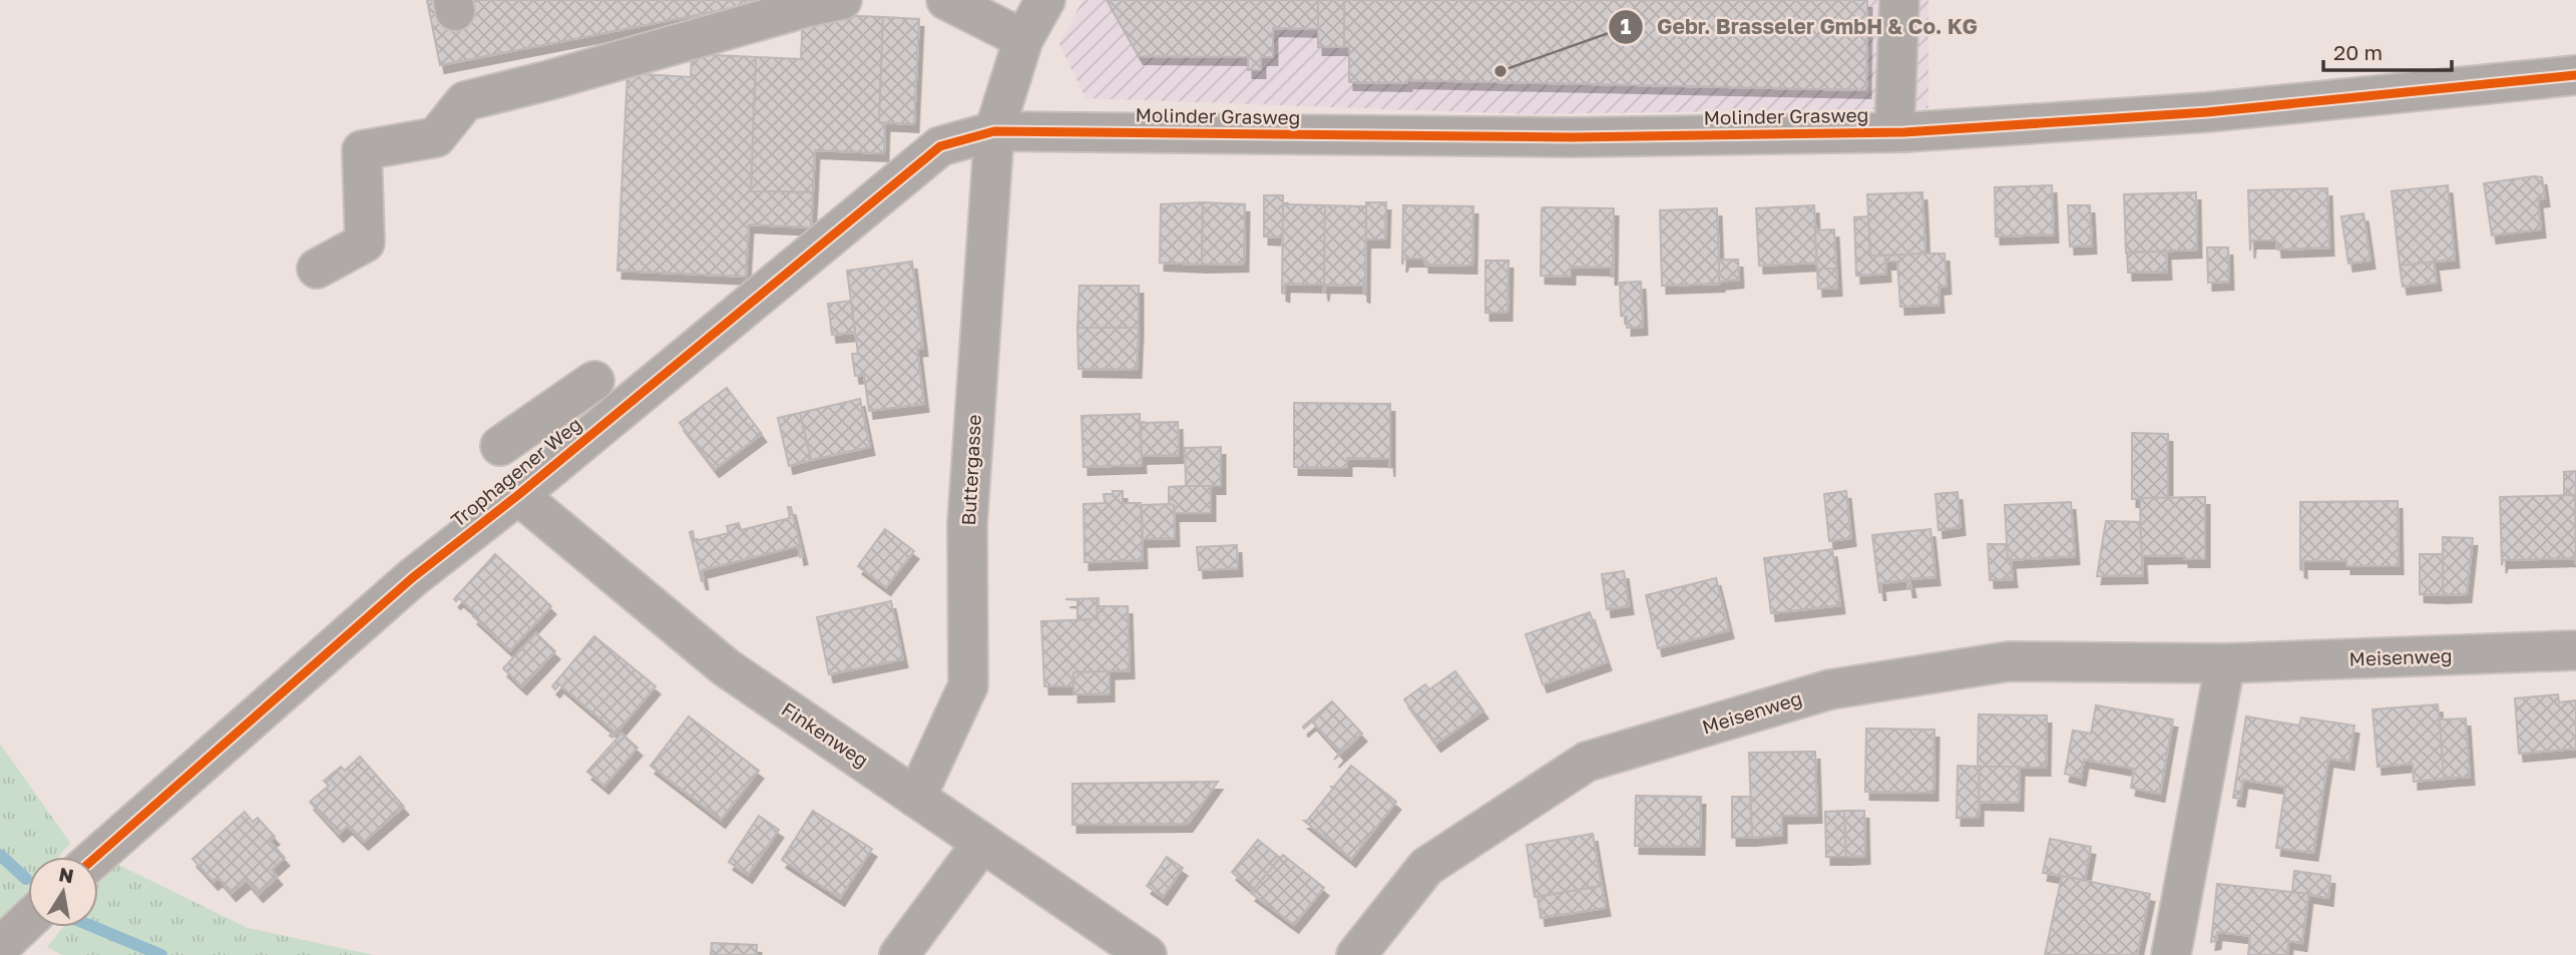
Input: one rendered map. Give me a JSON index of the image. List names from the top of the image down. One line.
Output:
{"streets":{"street":["Molinder Grasweg","Buttergasse","Trophagener Weg","Meisenweg","Finkenweg"]},"crossings":[["Molinder Grasweg","Buttergasse"],["Molinder Grasweg","Trophagener Weg"],["Buttergasse","Trophagener Weg"],["Buttergasse","Finkenweg"],["Trophagener Weg","Finkenweg"]],"places":["Gebr. Brasseler GmbH & Co. KG"],"scale_bar":"20 m","north":"top"}
